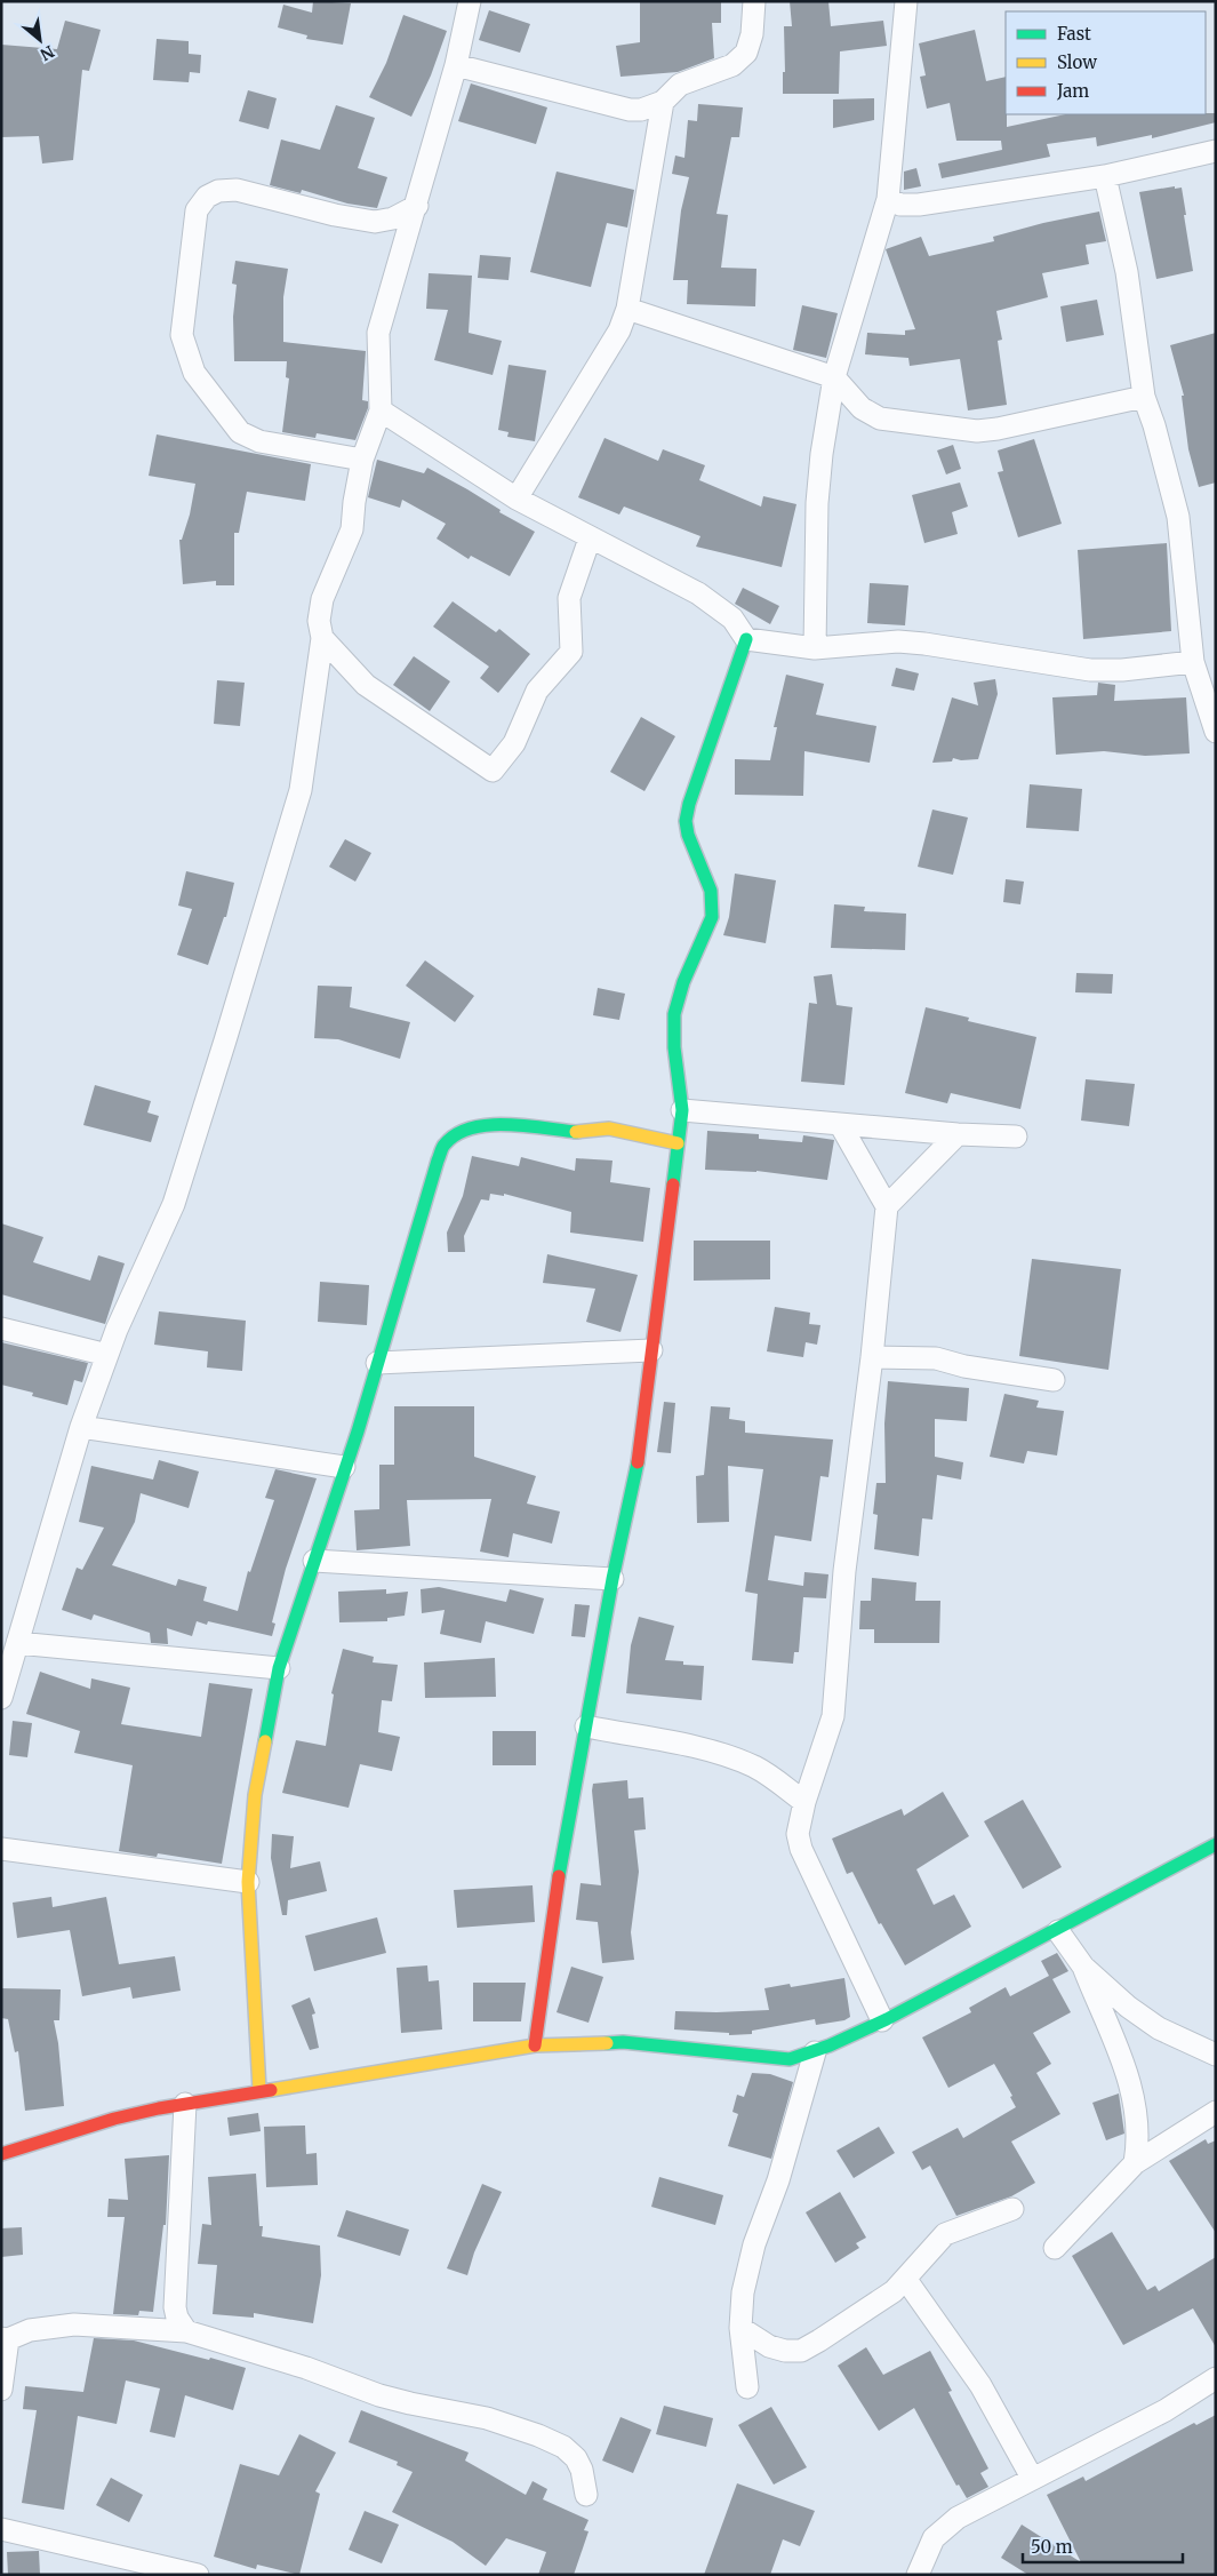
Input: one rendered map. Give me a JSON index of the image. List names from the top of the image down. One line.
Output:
{"legend":["Fast","Slow","Jam"],"scale_bar":"50 m","north":"bottom right"}
